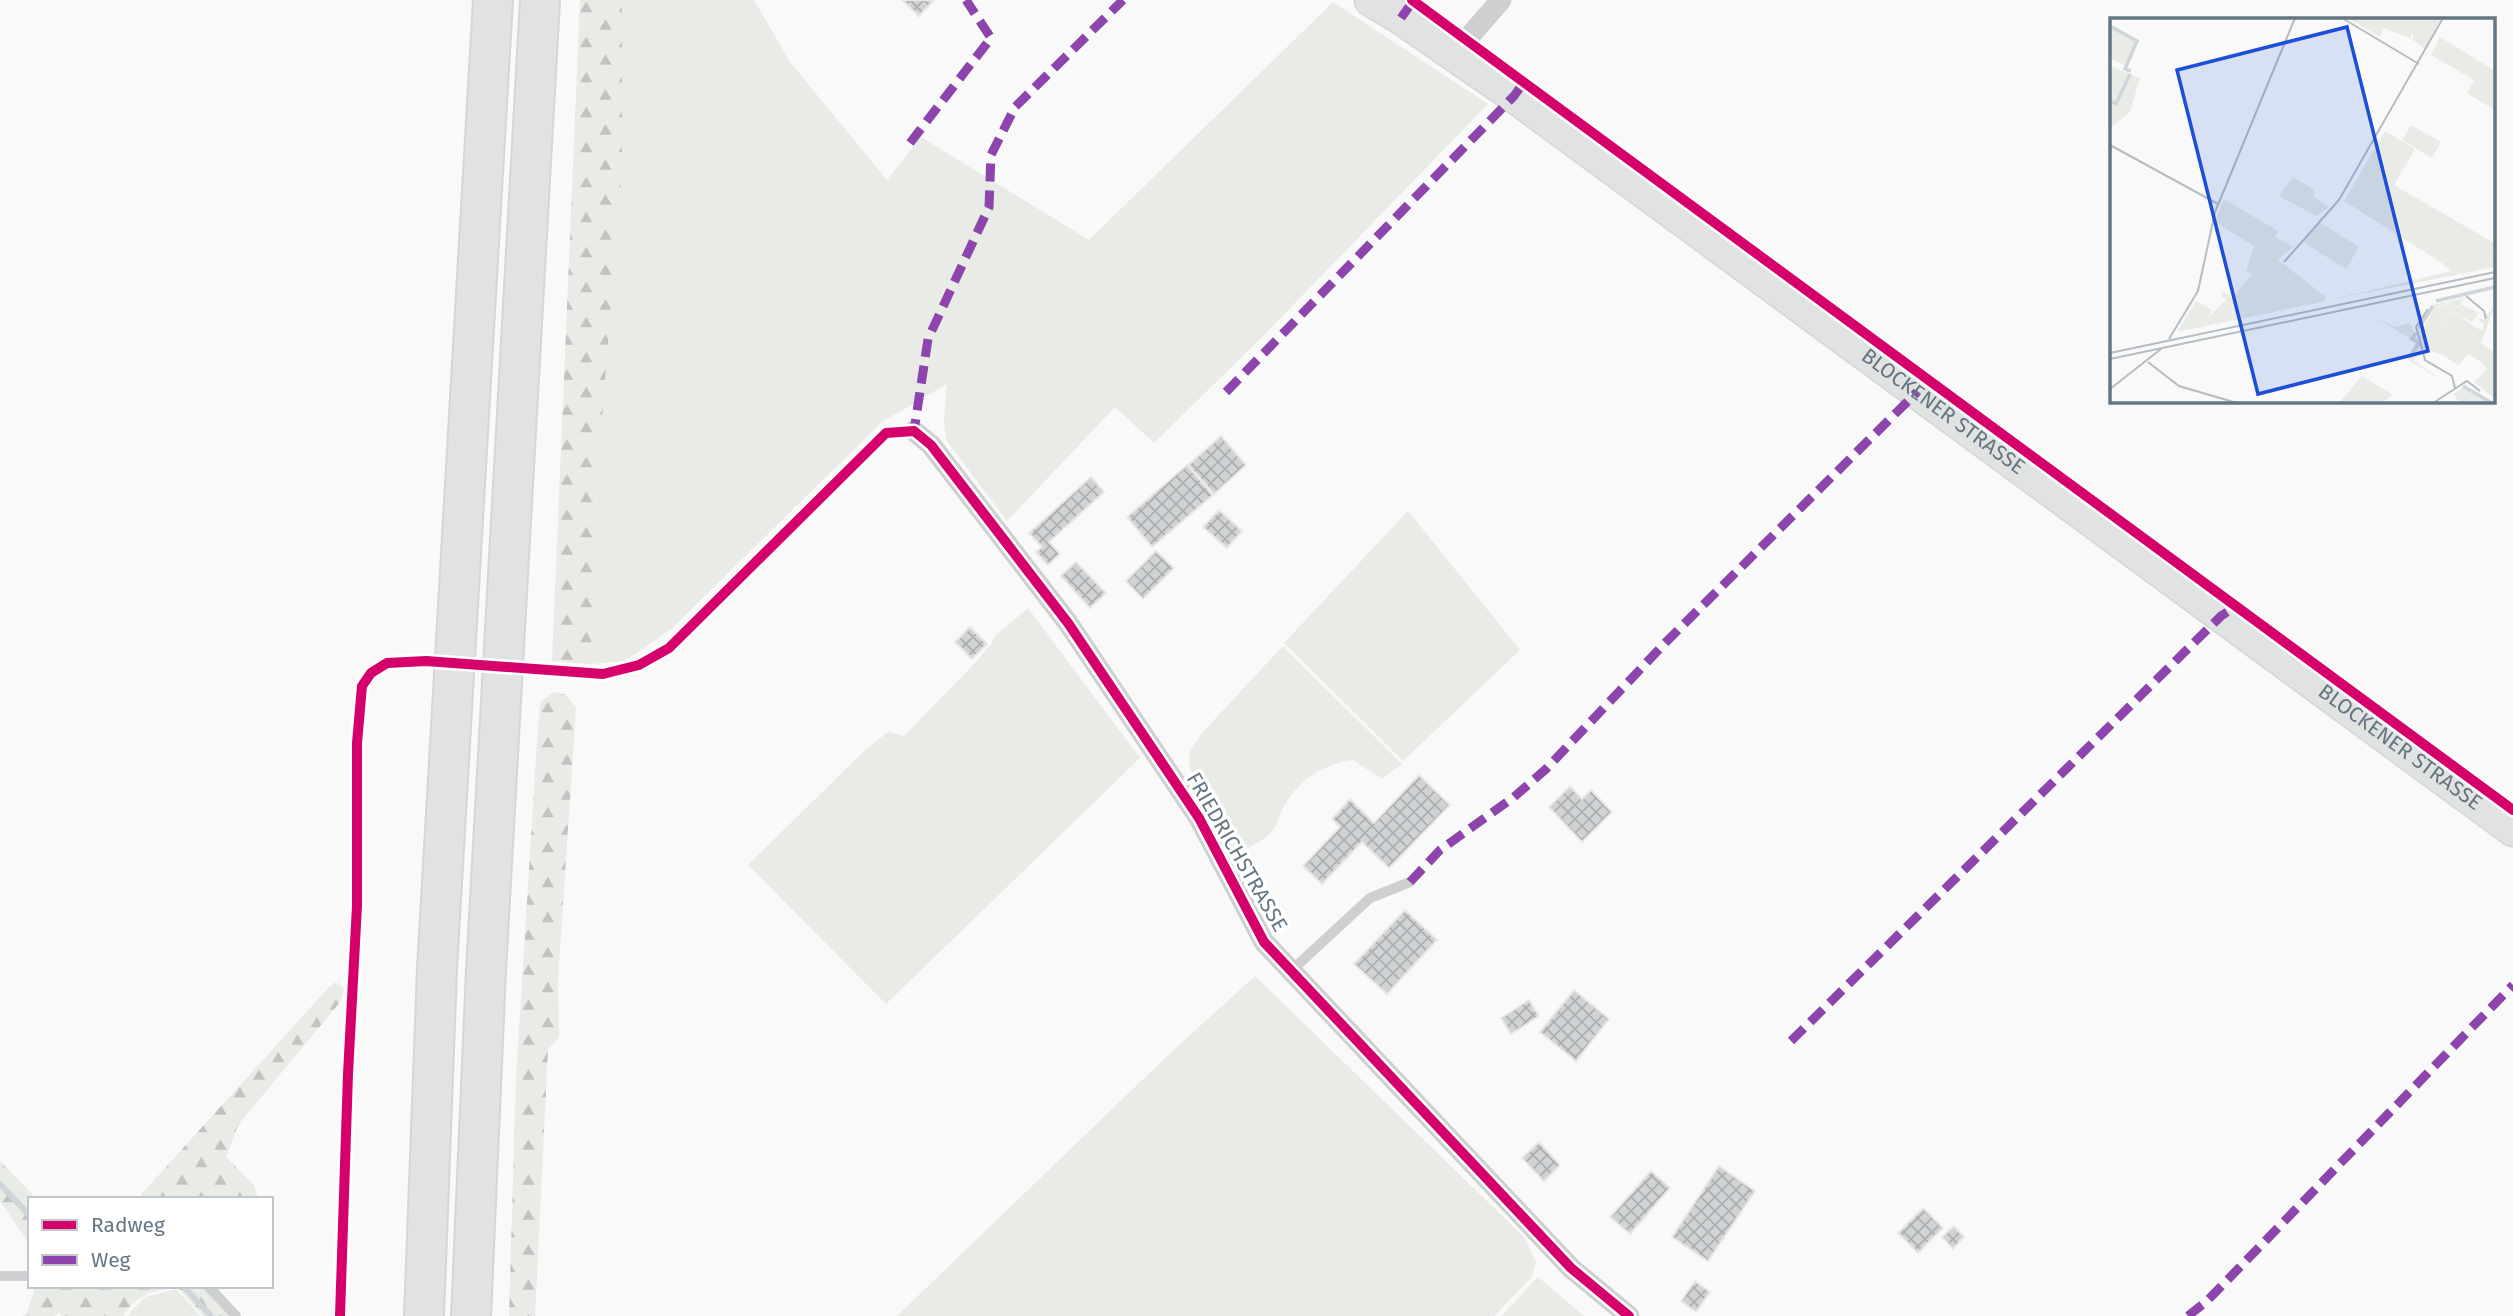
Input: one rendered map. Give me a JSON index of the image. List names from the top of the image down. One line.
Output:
{"streets":{"street":["BLOCKENER STRASSE","FRIEDRICHSTRASSE"]},"legend":["Radweg","Weg"]}
